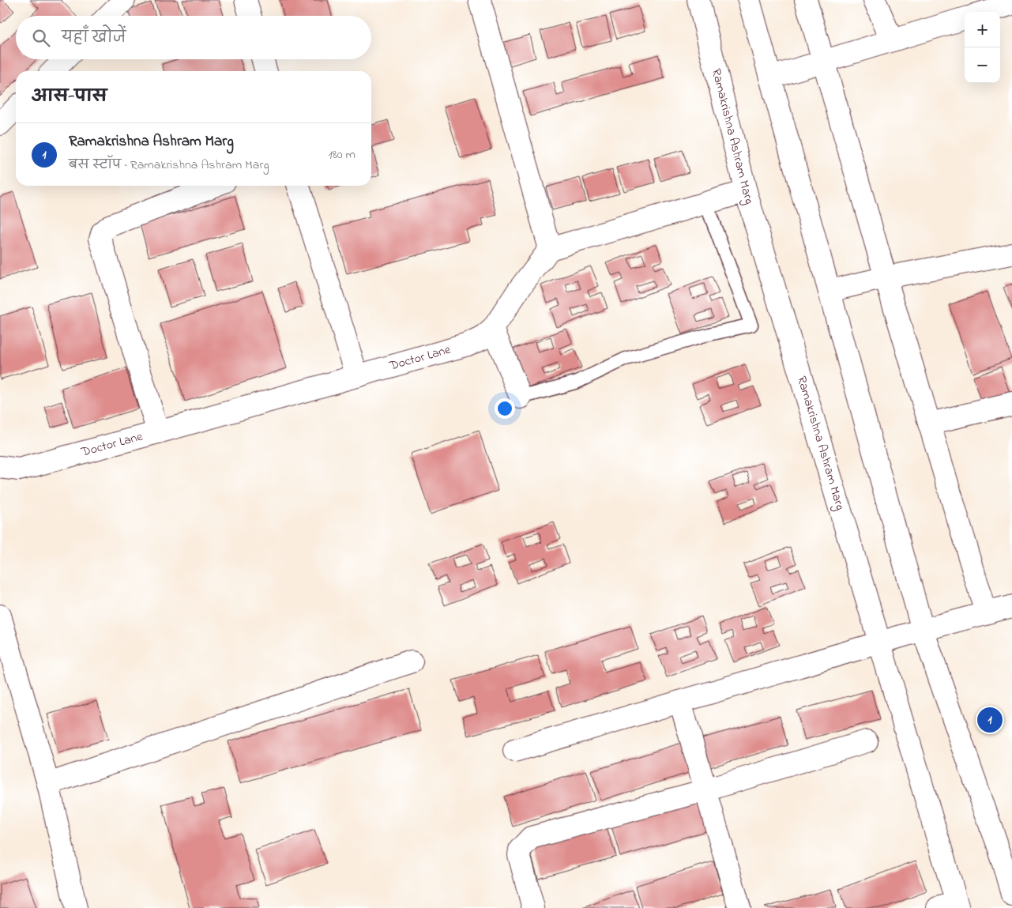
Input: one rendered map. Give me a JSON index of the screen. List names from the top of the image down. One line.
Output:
{"streets":{"street":["Ramakrishna Ashram Marg","Doctor Lane"]},"page":{"map_buttons":["+","−"],"search":"यहाँ खोजें","heading":"आस-पास","list":[{"mark":"1","name":"Ramakrishna Ashram Marg","note":"बस स्टॉप · Ramakrishna Ashram Marg","value":"180 m"}],"pins":"1"}}
